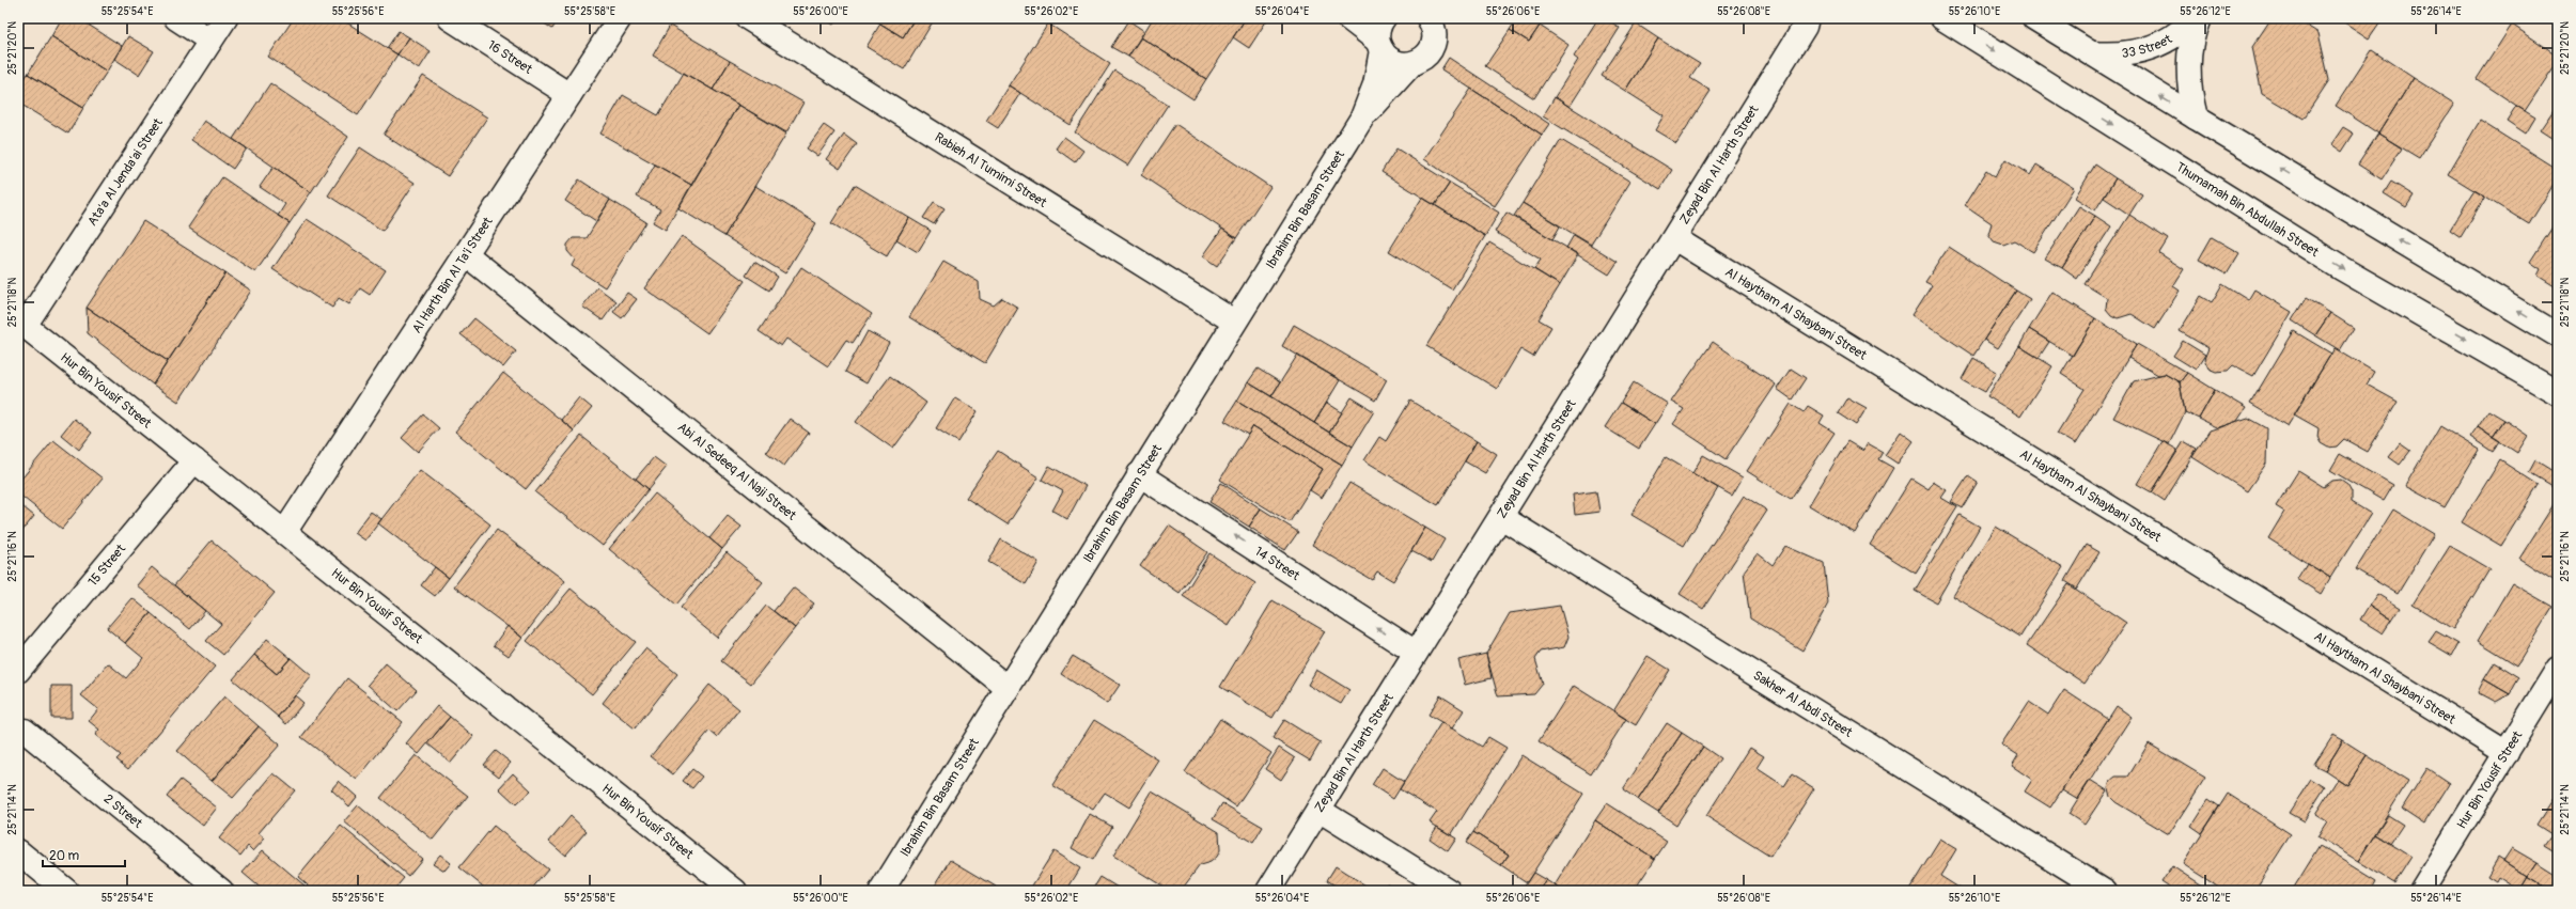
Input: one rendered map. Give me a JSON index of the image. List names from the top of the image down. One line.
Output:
{"streets":{"street":["33 Street","16 Street","Zeyad Bin Al Harth Street","Rabieh Al Tumimi Street","Ata'a Al Jenda'ai Street","Ibrahim Bin Basam Street","Thumamah Bin Abdullah Street","Al Harth Bin Al Ta'i Street","Al Haytham Al Shaybani Street","Hur Bin Yousif Street","Abi Al Sedeeq Al Naji Street","14 Street","15 Street","Sakher Al Abdi Street","2 Street"]},"crossings":[["16 Street","Al Harth Bin Al Ta'i Street"],["Zeyad Bin Al Harth Street","Al Haytham Al Shaybani Street"],["Zeyad Bin Al Harth Street","14 Street"],["Zeyad Bin Al Harth Street","Sakher Al Abdi Street"],["Rabieh Al Tumimi Street","Ibrahim Bin Basam Street"],["Ata'a Al Jenda'ai Street","Hur Bin Yousif Street"],["Ibrahim Bin Basam Street","Abi Al Sedeeq Al Naji Street"],["Ibrahim Bin Basam Street","14 Street"],["Al Harth Bin Al Ta'i Street","Hur Bin Yousif Street"],["Al Harth Bin Al Ta'i Street","Abi Al Sedeeq Al Naji Street"],["Al Haytham Al Shaybani Street","Hur Bin Yousif Street"],["Hur Bin Yousif Street","15 Street"]],"one_way":["14 Street"],"scale_bar":"20 m","coordinates":["55°25'54\"E","55°25'56\"E","55°25'58\"E","55°26'00\"E","55°26'02\"E","55°26'04\"E","55°26'06\"E","55°26'08\"E","55°26'10\"E","55°26'12\"E","55°26'14\"E","25°21'20\"N","25°21'18\"N","25°21'16\"N","25°21'14\"N"]}
